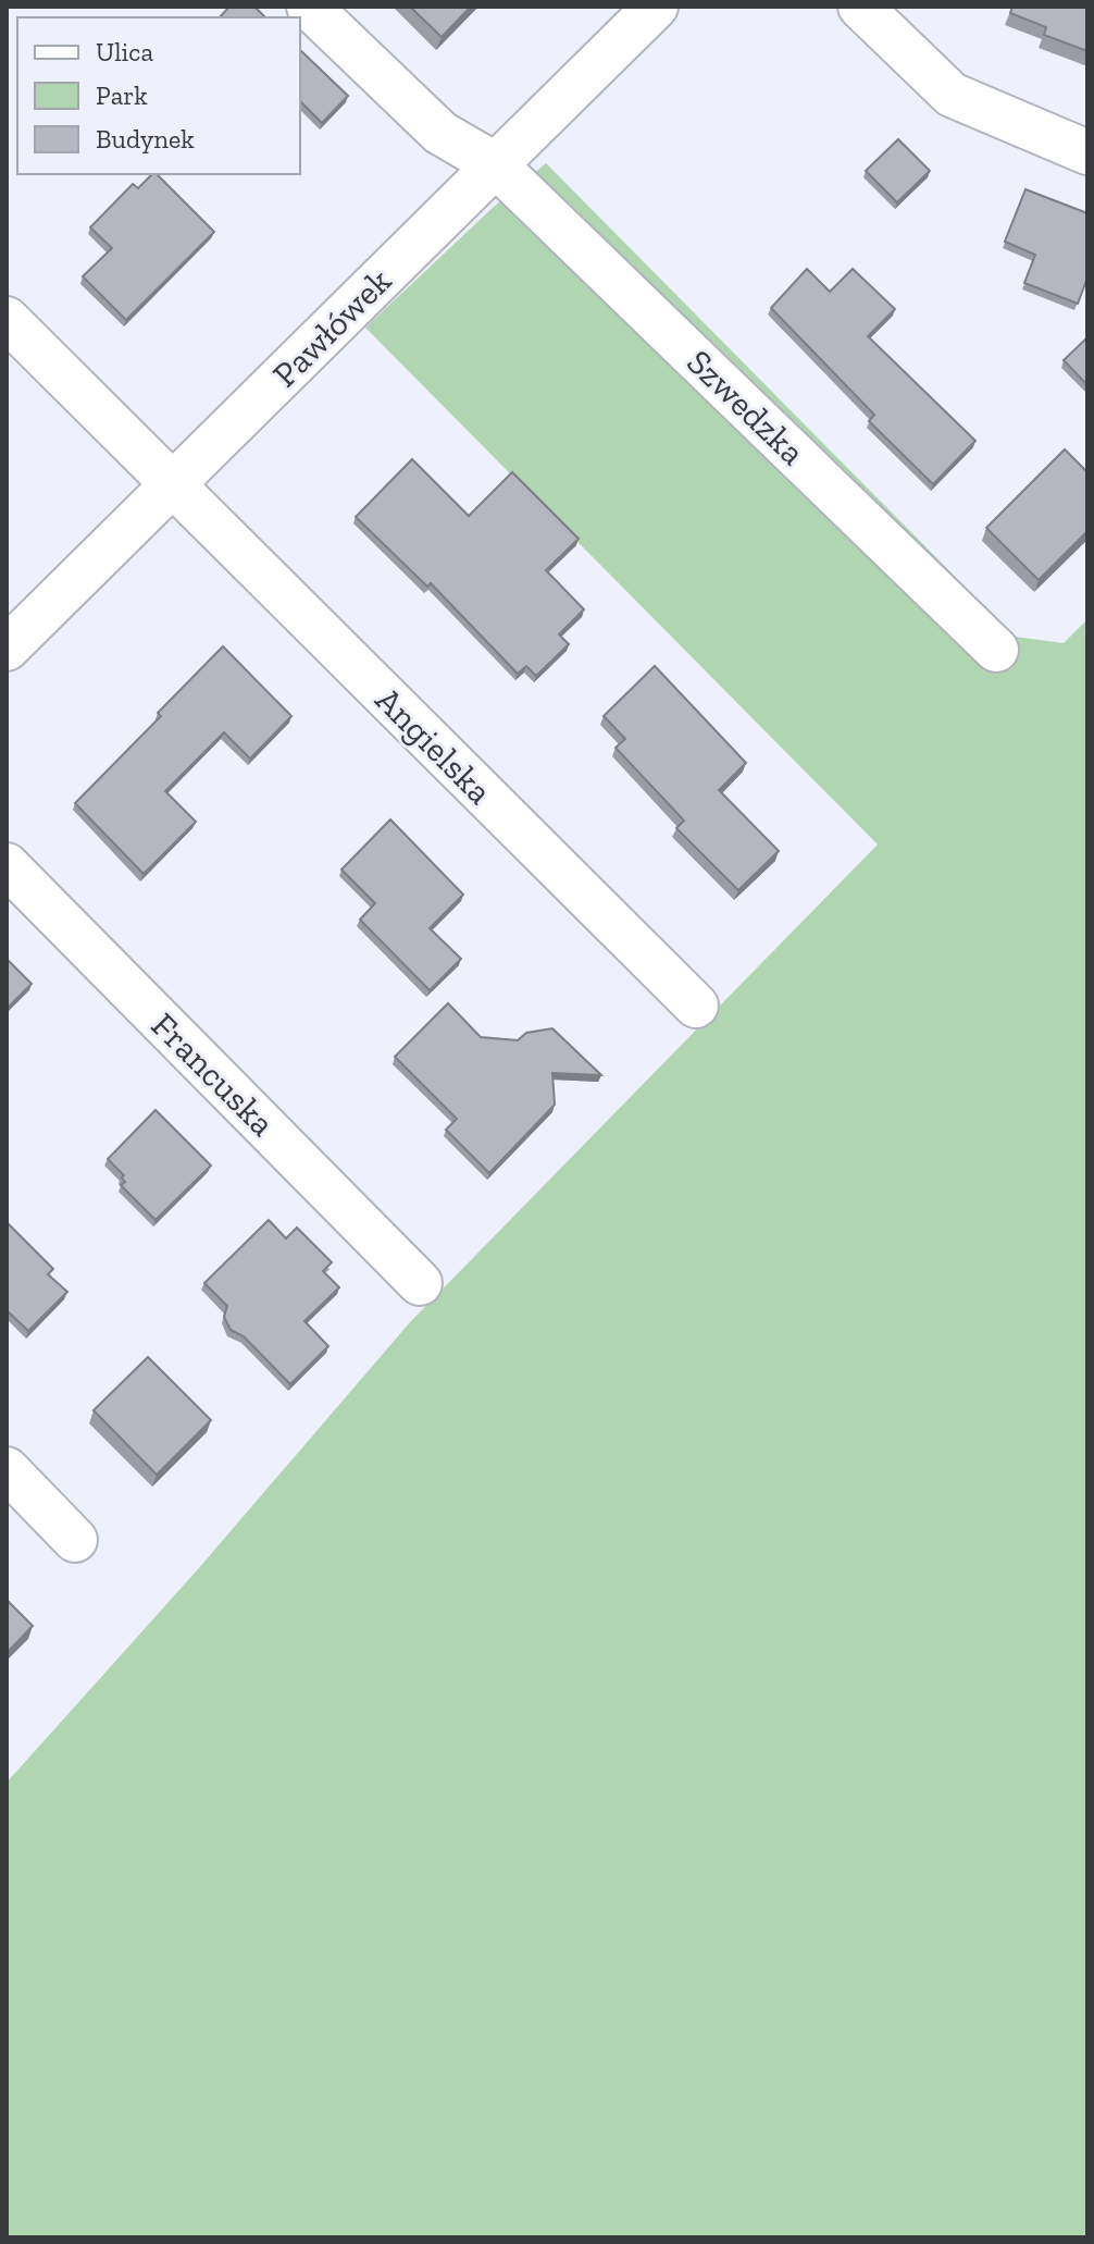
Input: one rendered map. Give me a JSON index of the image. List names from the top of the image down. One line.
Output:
{"streets":{"street":["Pawłówek","Szwedzka","Angielska","Francuska"]},"crossings":[["Pawłówek","Szwedzka"],["Pawłówek","Angielska"]],"legend":["Ulica","Park","Budynek"]}
